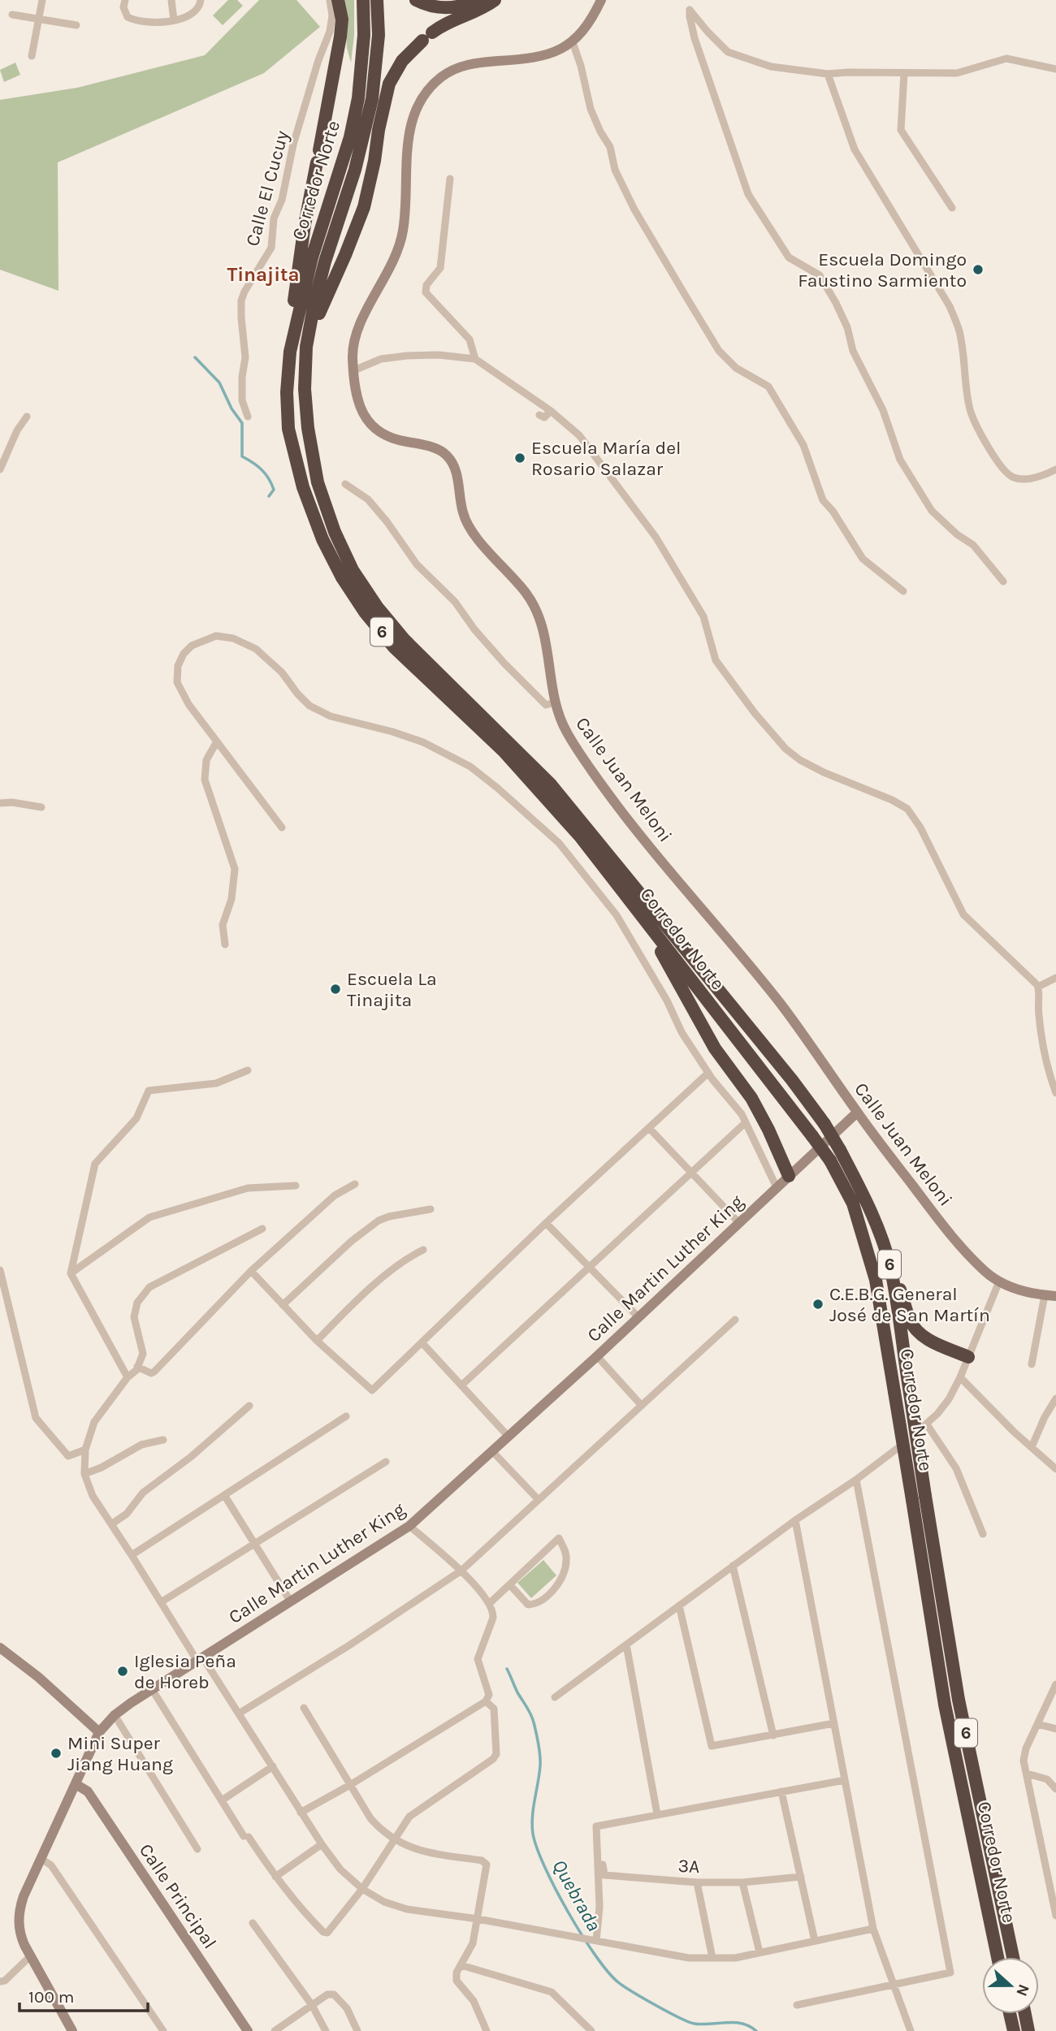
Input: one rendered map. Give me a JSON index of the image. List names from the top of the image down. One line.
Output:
{"streets":{"highway":["Corredor Norte","6"],"street":["Calle El Cucuy","Calle Juan Meloni","Calle Martin Luther King","3A","Calle Principal"]},"crossings":[["Calle Juan Meloni","Calle Martin Luther King"],["Calle Martin Luther King","Calle Principal"]],"districts":["Tinajita"],"water":["Quebrada"],"places":["Escuela Domingo Faustino Sarmiento","Escuela María del Rosario Salazar","Escuela La Tinajita","C.E.B.G. General José de San Martín","Iglesia Peña de Horeb","Mini Super Jiang Huang"],"scale_bar":"100 m","north":"right"}
